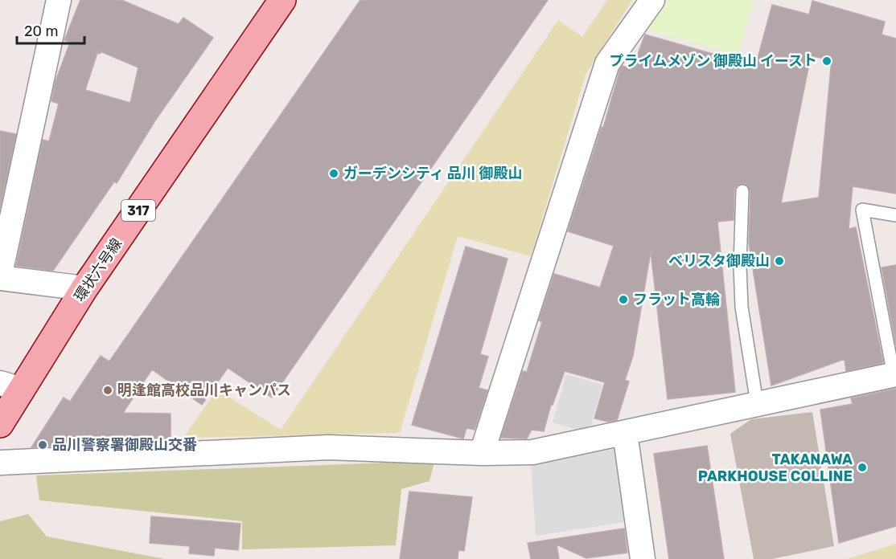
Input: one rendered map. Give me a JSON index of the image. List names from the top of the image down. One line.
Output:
{"streets":{"main road":["317","環状六号線"]},"places":["プライムメゾン 御殿山 イースト","ガーデンシティ 品川 御殿山","ベリスタ御殿山","フラット高輪","明逢館高校品川キャンパス","品川警察署御殿山交番","TAKANAWA PARKHOUSE COLLINE"],"scale_bar":"20 m"}
